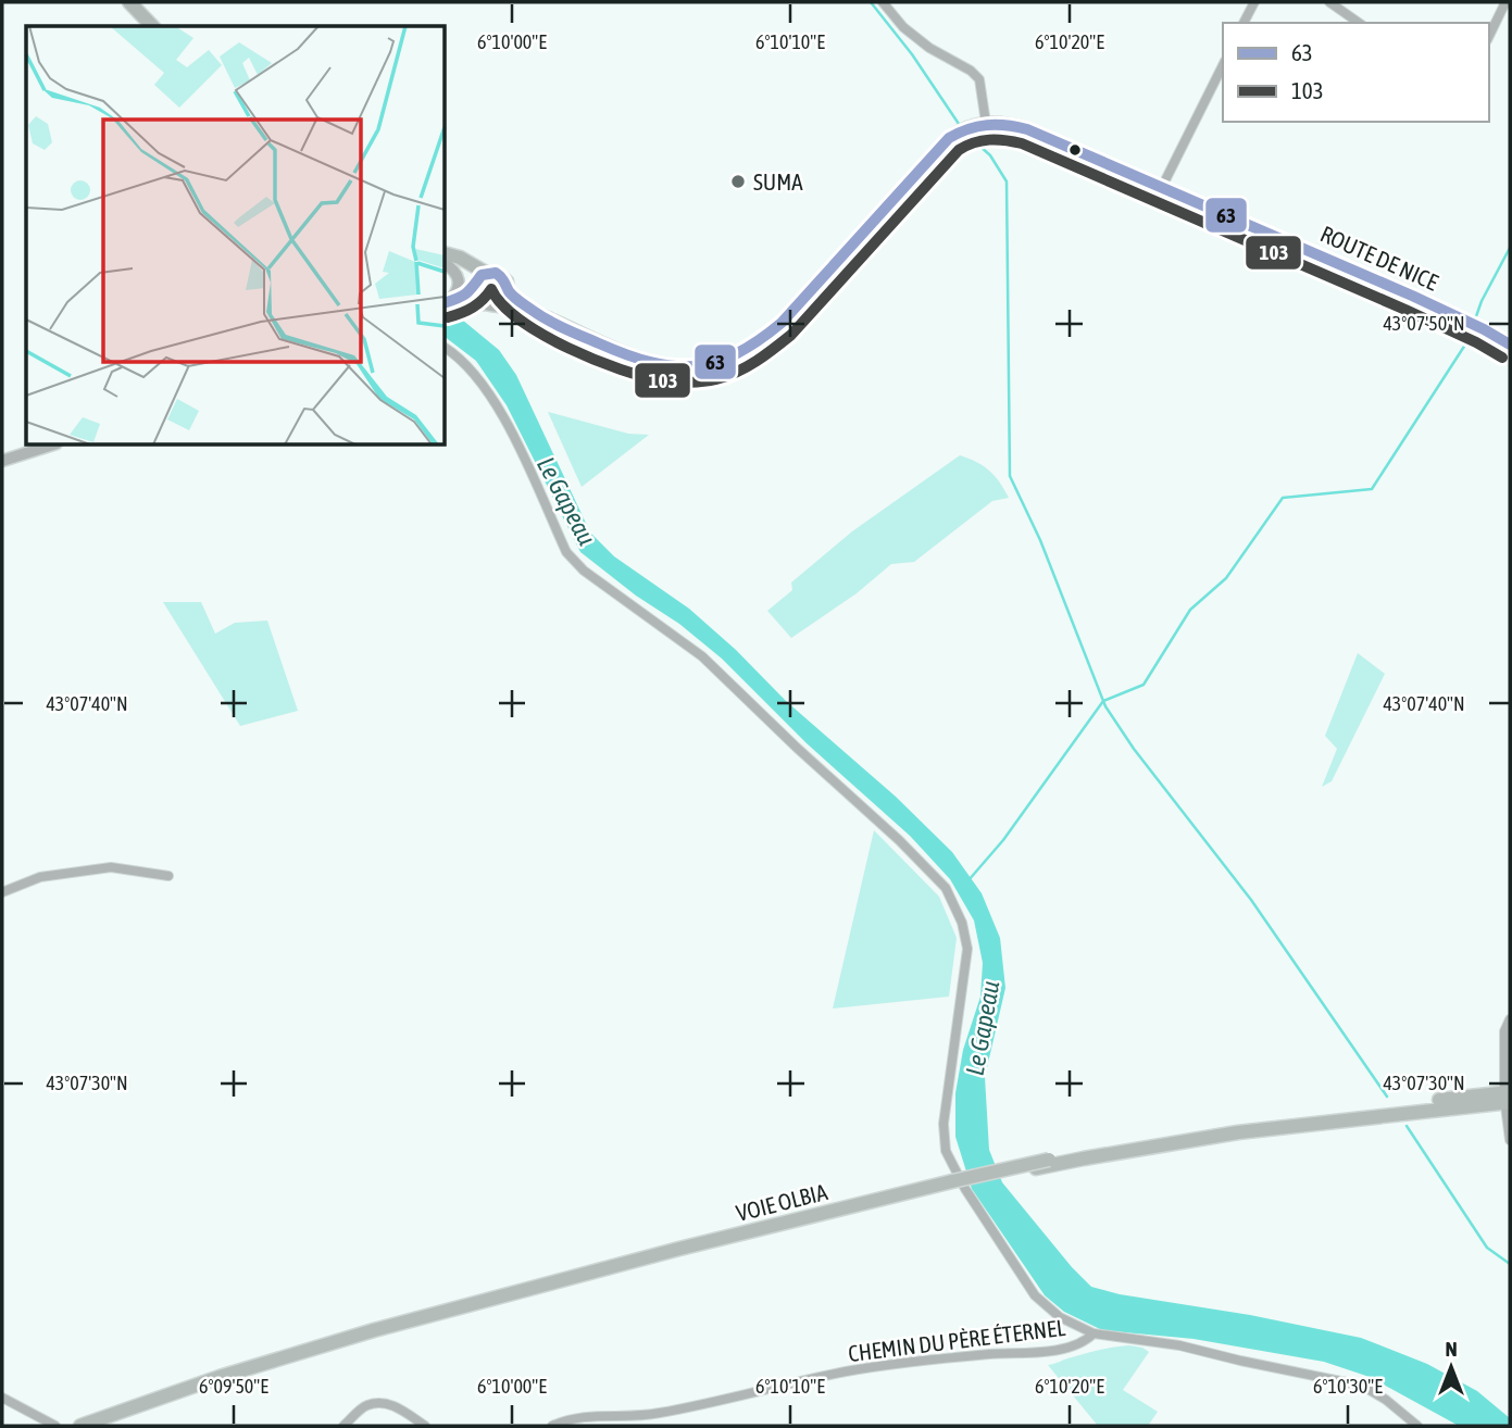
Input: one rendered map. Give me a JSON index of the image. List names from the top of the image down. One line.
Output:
{"streets":{"highway":["VOIE OLBIA"],"main road":["ROUTE DE NICE"],"street":["CHEMIN DU PÈRE ÉTERNEL"]},"water":["Le Gapeau"],"places":["SUMA"],"lines":["transit line 63","transit line 103"],"legend":["63","103"],"north":"top","coordinates":["6°10'00\"E","6°10'10\"E","6°10'20\"E","43°07'50\"N","43°07'40\"N","43°07'30\"N","6°09'50\"E","6°10'30\"E"]}
